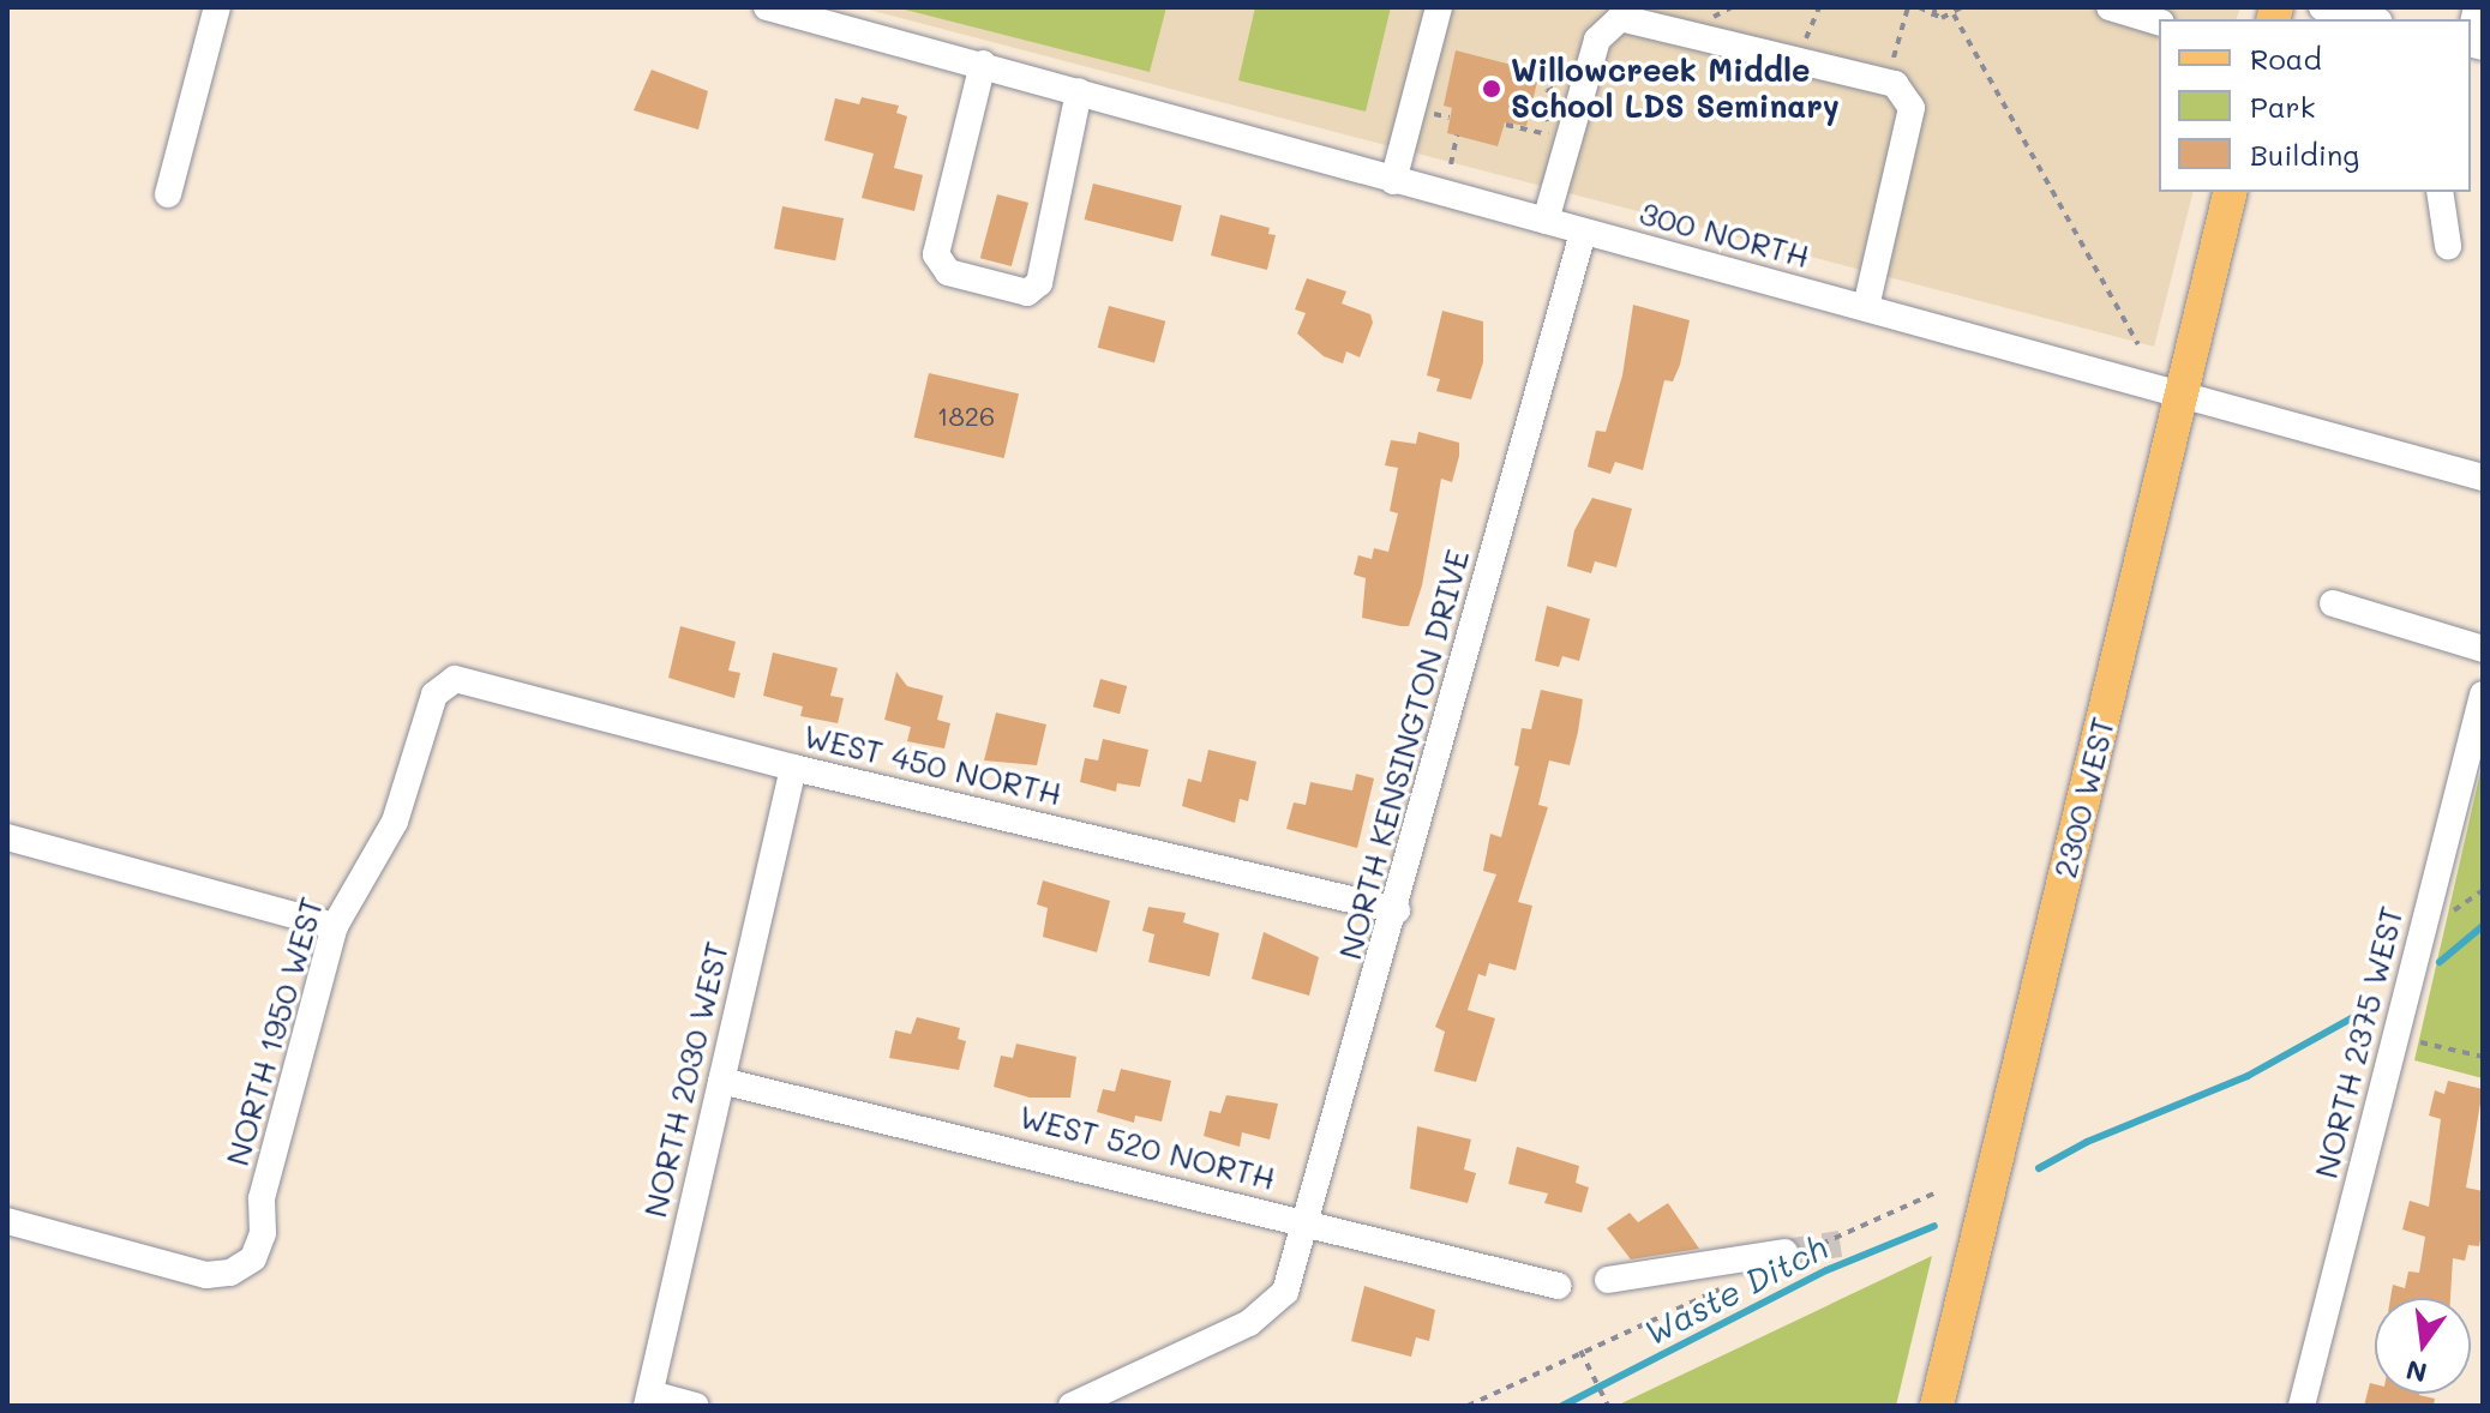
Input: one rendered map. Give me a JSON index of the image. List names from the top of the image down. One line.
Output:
{"streets":{"main road":["2300 WEST"],"street":["300 NORTH","NORTH KENSINGTON DRIVE","WEST 450 NORTH","NORTH 1950 WEST","NORTH 2375 WEST","NORTH 2030 WEST","WEST 520 NORTH"]},"crossings":[["300 NORTH","NORTH KENSINGTON DRIVE"],["300 NORTH","2300 WEST"],["NORTH KENSINGTON DRIVE","WEST 450 NORTH"],["NORTH KENSINGTON DRIVE","WEST 520 NORTH"],["WEST 450 NORTH","NORTH 1950 WEST"],["WEST 450 NORTH","NORTH 2030 WEST"],["NORTH 2030 WEST","WEST 520 NORTH"]],"water":["Waste Ditch"],"places":["Willowcreek Middle School LDS Seminary"],"house_numbers":["1826"],"legend":["Road","Park","Building"],"north":"bottom"}
